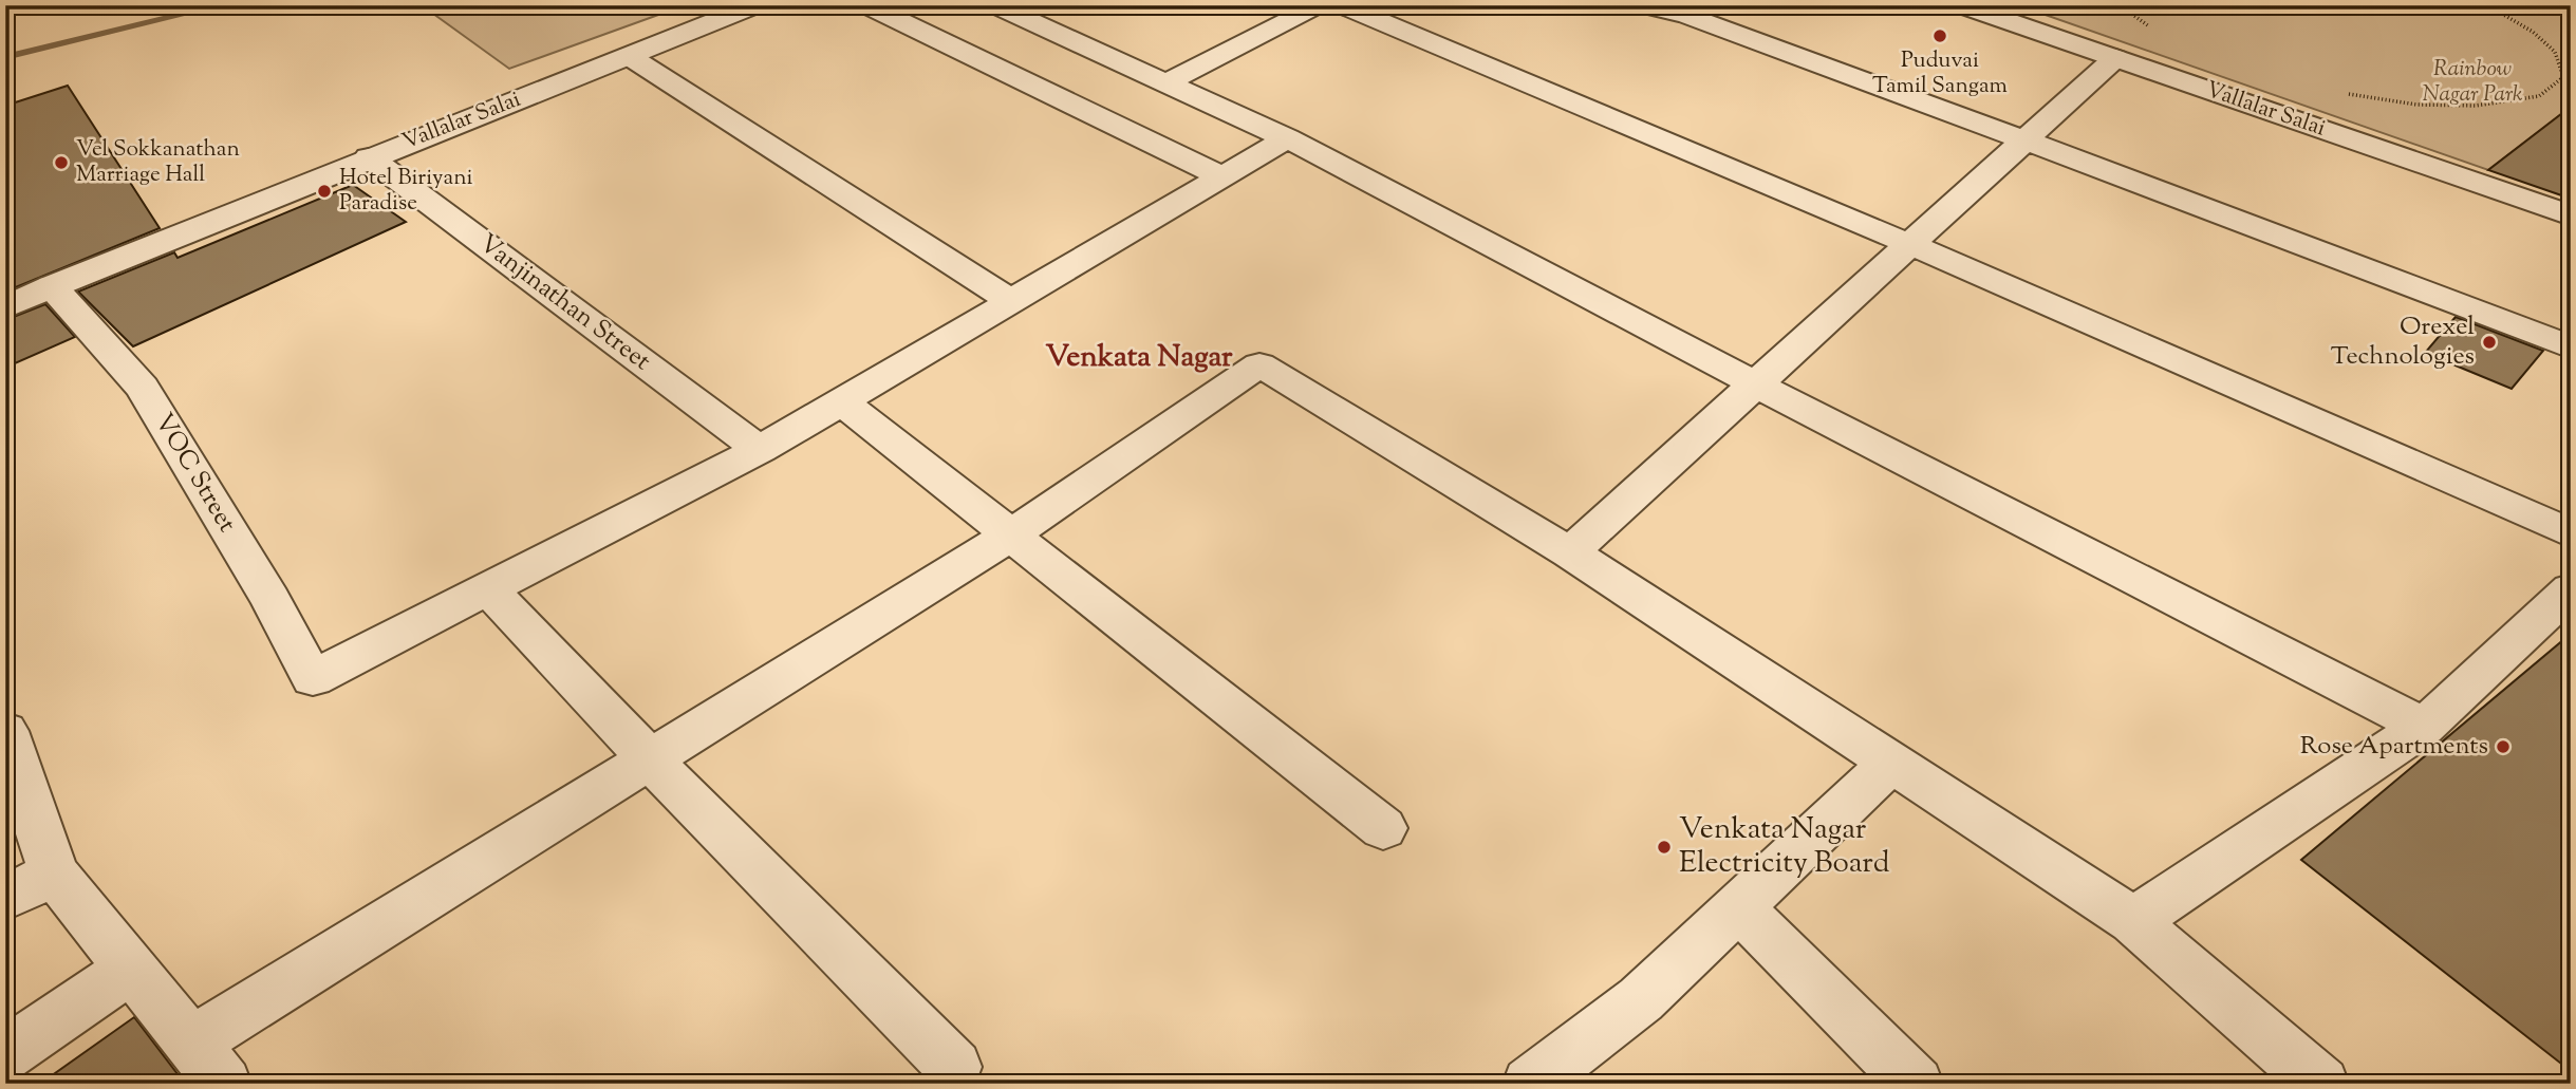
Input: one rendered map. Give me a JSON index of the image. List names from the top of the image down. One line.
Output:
{"streets":{"street":["Vallalar Salai","Vanjinathan Street","VOC Street"]},"crossings":[["Vallalar Salai","Vanjinathan Street"],["Vallalar Salai","VOC Street"]],"districts":["Venkata Nagar"],"parks":["Rainbow Nagar Park"],"places":["Puduvai Tamil Sangam","Vel Sokkanathan Marriage Hall","Hotel Biriyani Paradise","Orexel Technologies","Rose Apartments","Venkata Nagar Electricity Board"]}
